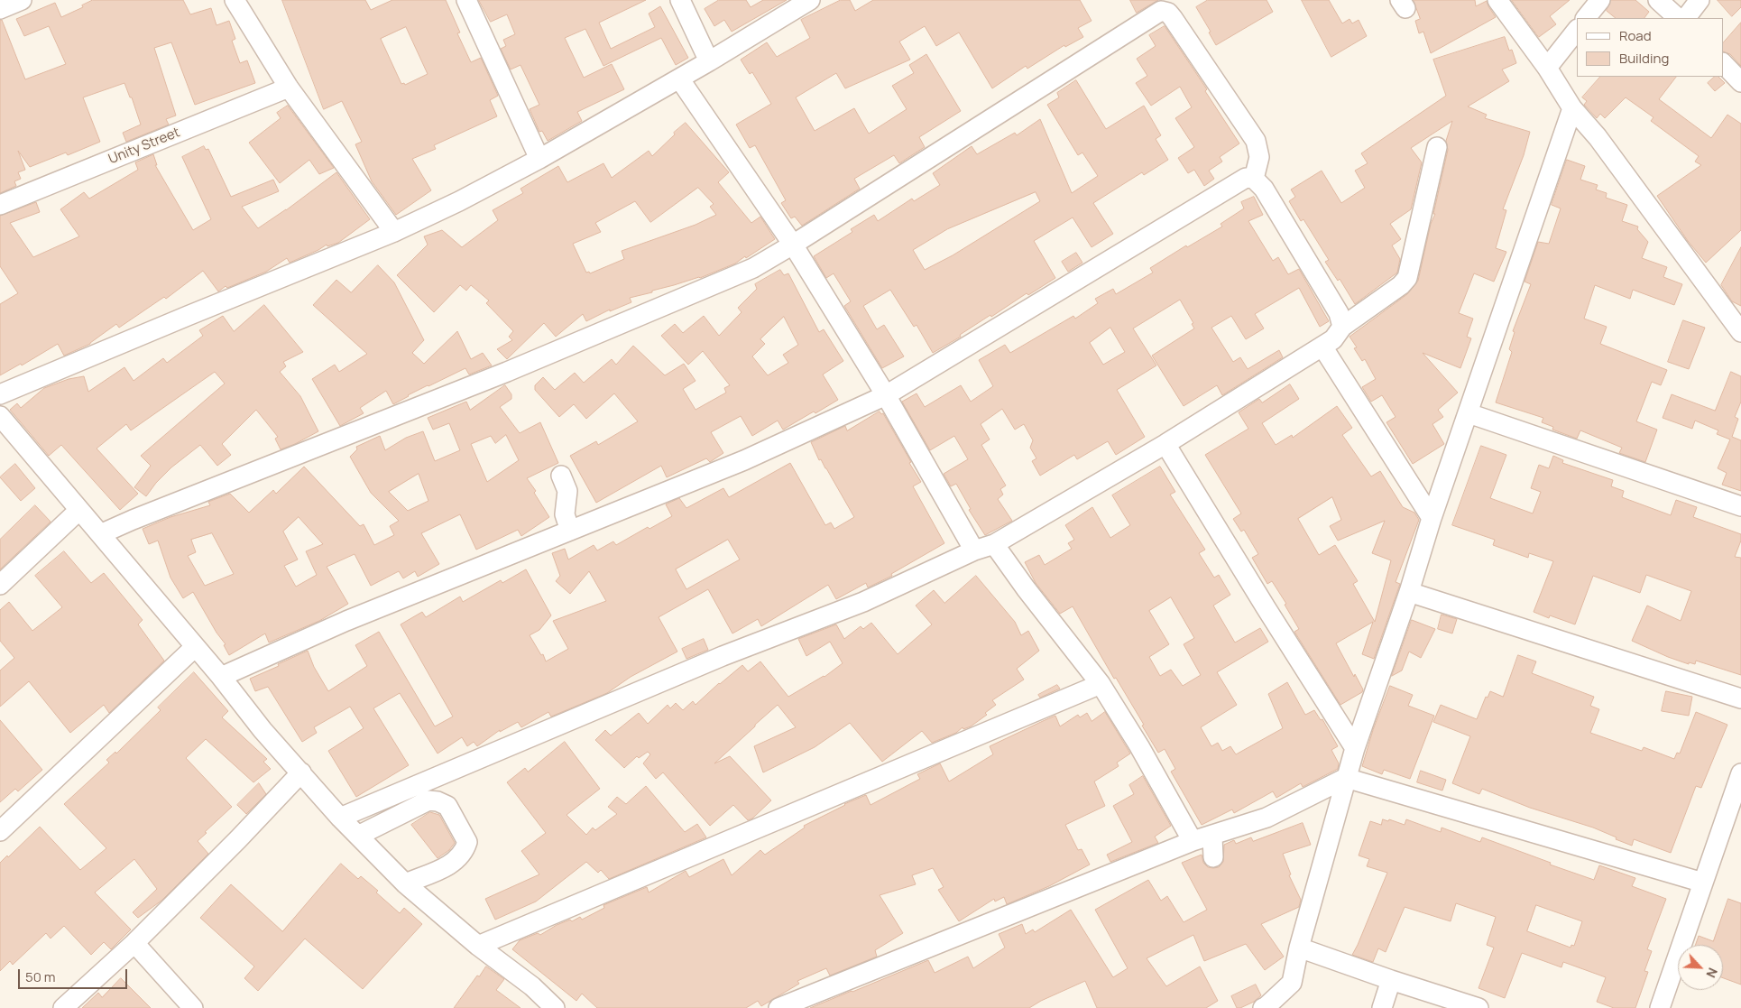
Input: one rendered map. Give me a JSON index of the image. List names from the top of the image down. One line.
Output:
{"streets":{"street":["Unity Street"]},"legend":["Road","Building"],"scale_bar":"50 m","north":"bottom right"}
